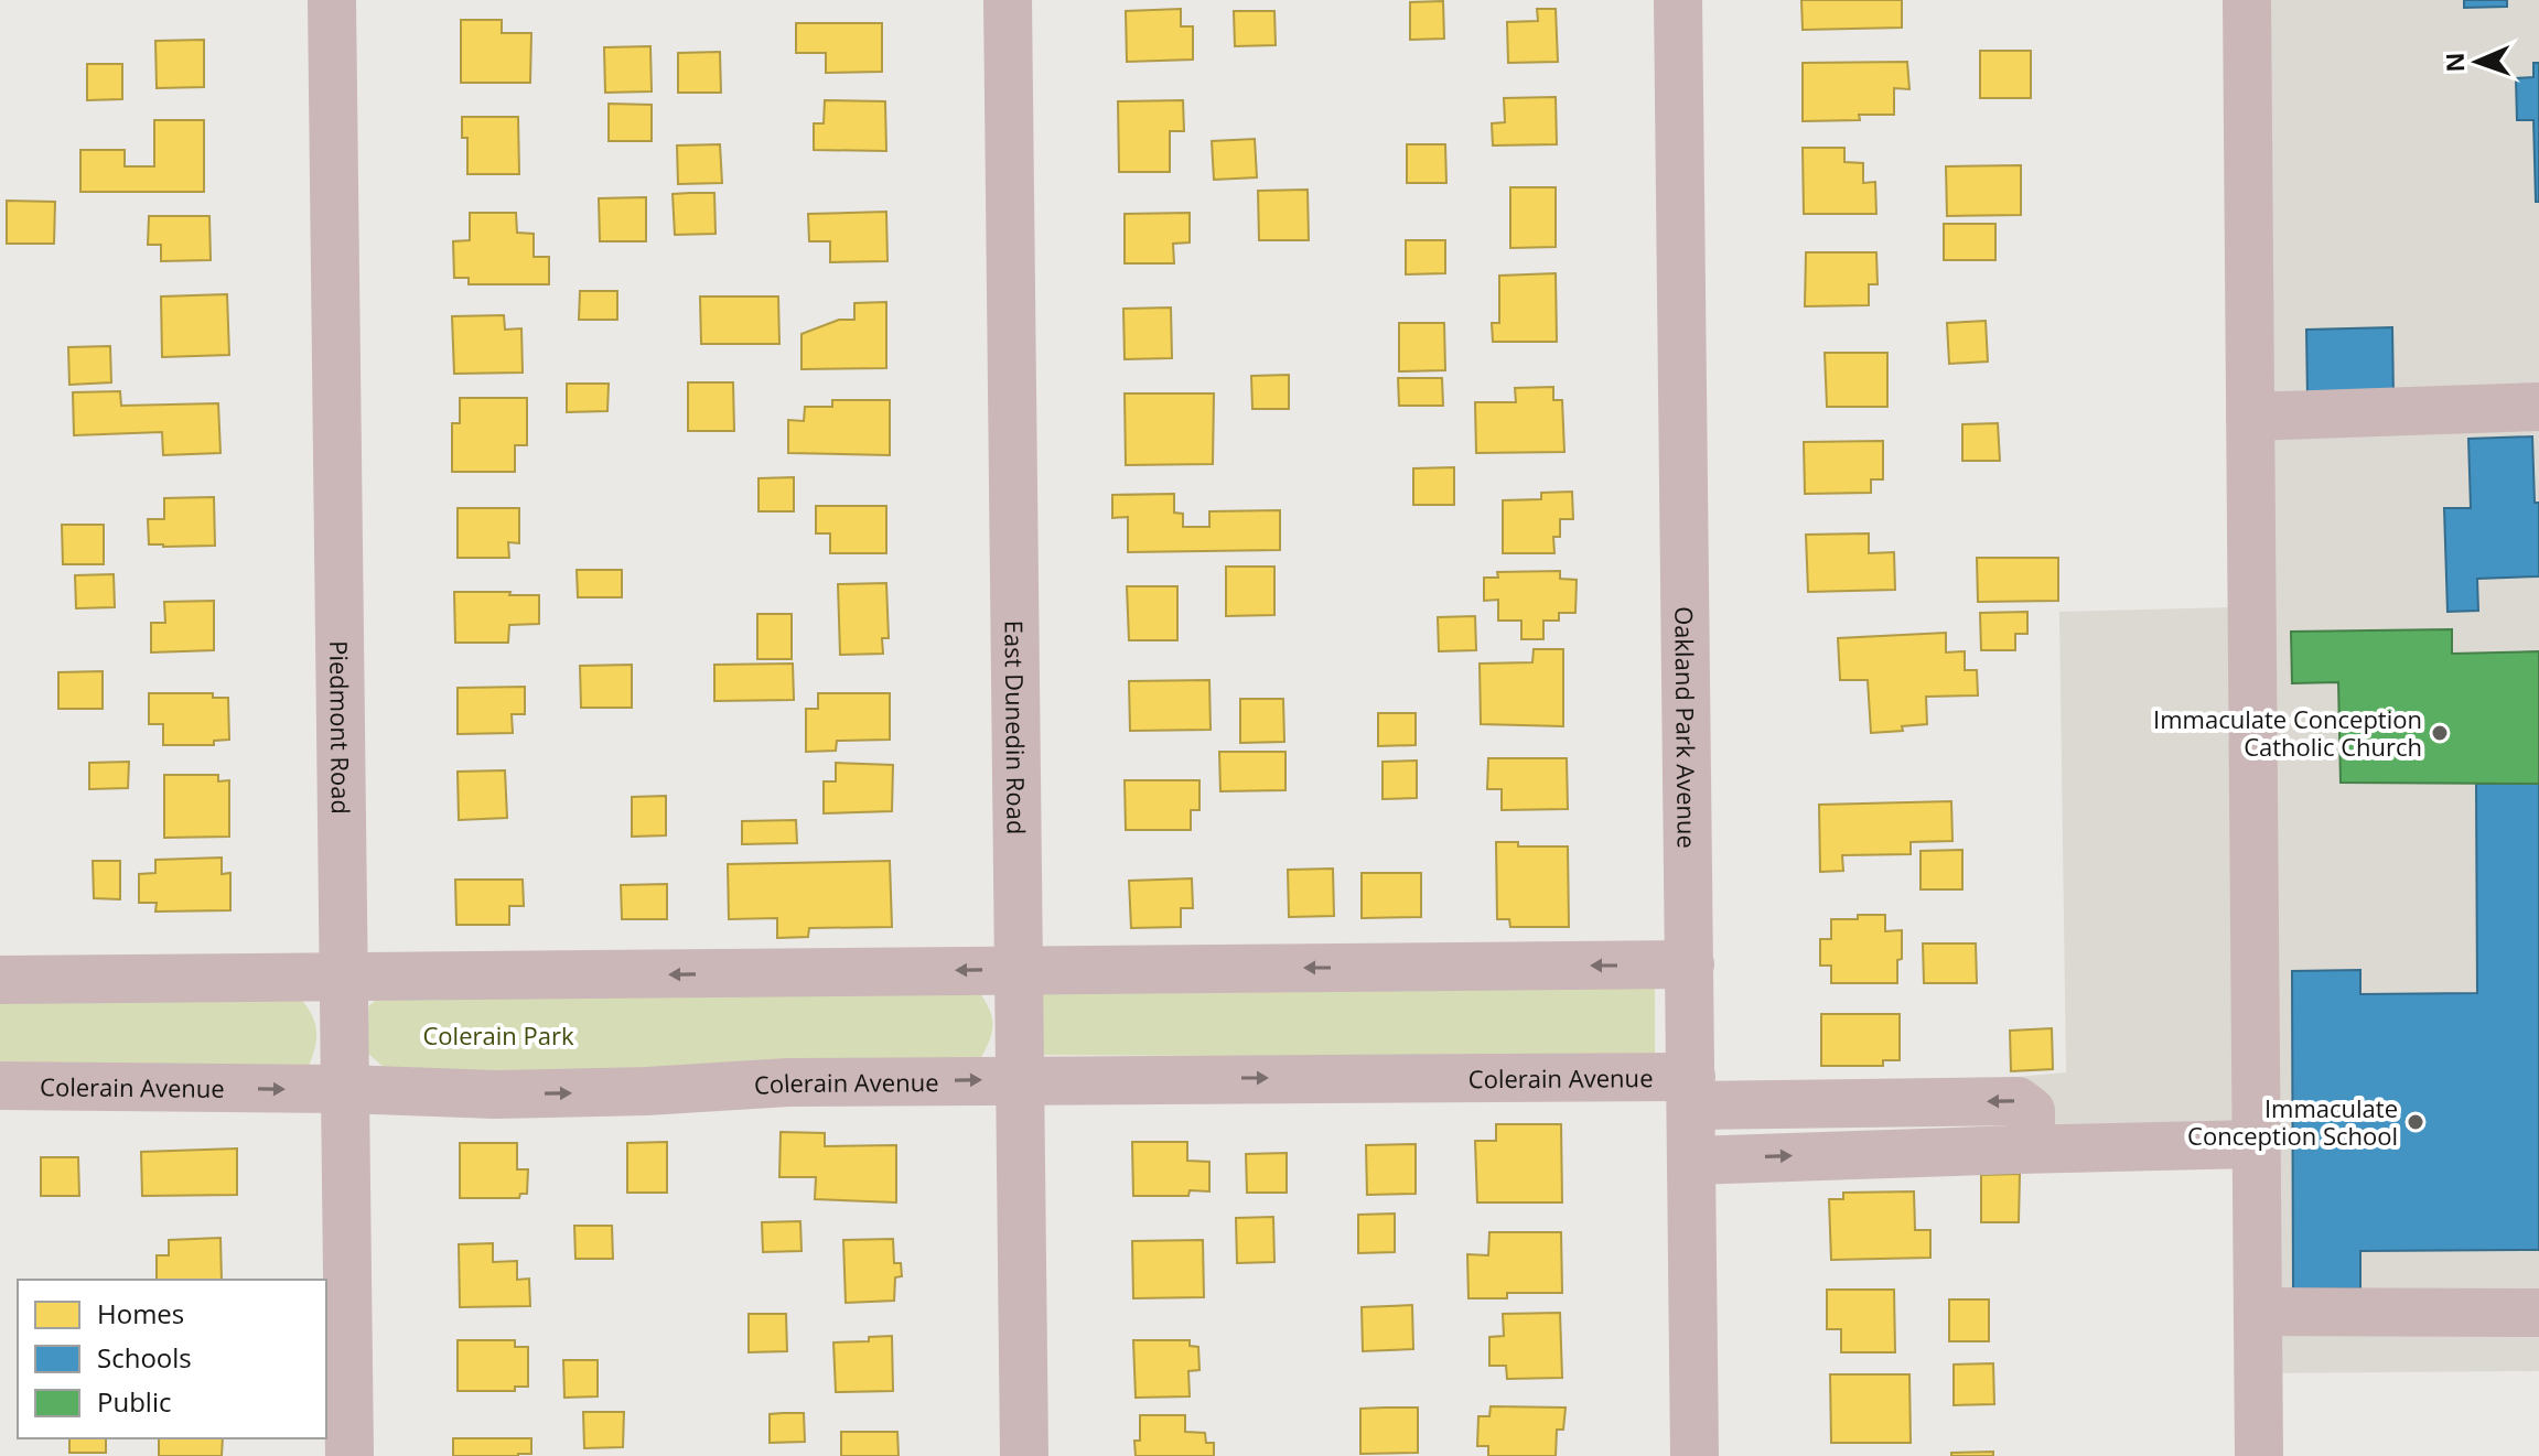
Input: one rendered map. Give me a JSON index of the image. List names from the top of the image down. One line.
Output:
{"streets":{"street":["Oakland Park Avenue","Piedmont Road","East Dunedin Road","Colerain Avenue"]},"crossings":[["Oakland Park Avenue","Colerain Avenue"],["Piedmont Road","Colerain Avenue"],["East Dunedin Road","Colerain Avenue"]],"parks":["Colerain Park"],"places":["Immaculate Conception Catholic Church","Immaculate Conception School"],"legend":["Homes","Schools","Public"],"north":"left"}
